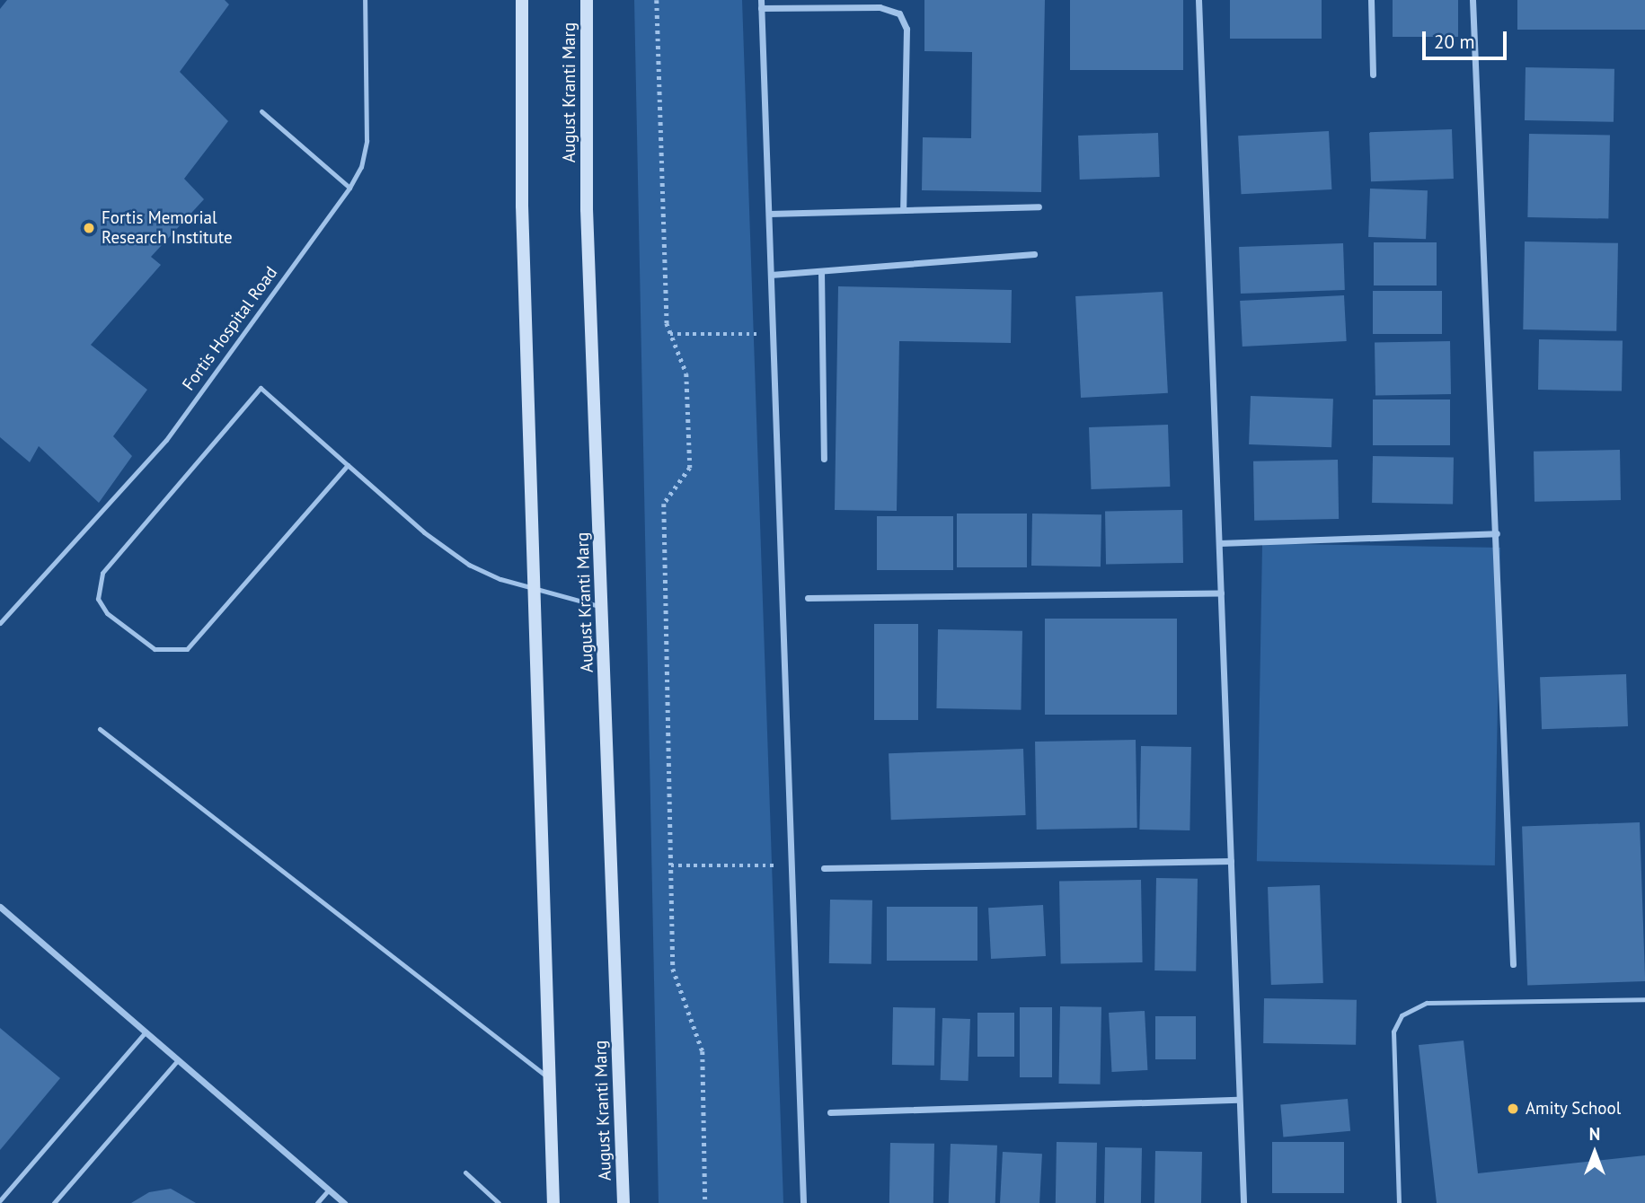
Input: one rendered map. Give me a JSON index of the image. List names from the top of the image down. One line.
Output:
{"streets":{"main road":["August Kranti Marg"],"lane":["Fortis Hospital Road"]},"places":["Fortis Memorial Research Institute","Amity School"],"scale_bar":"20 m","north":"top"}
